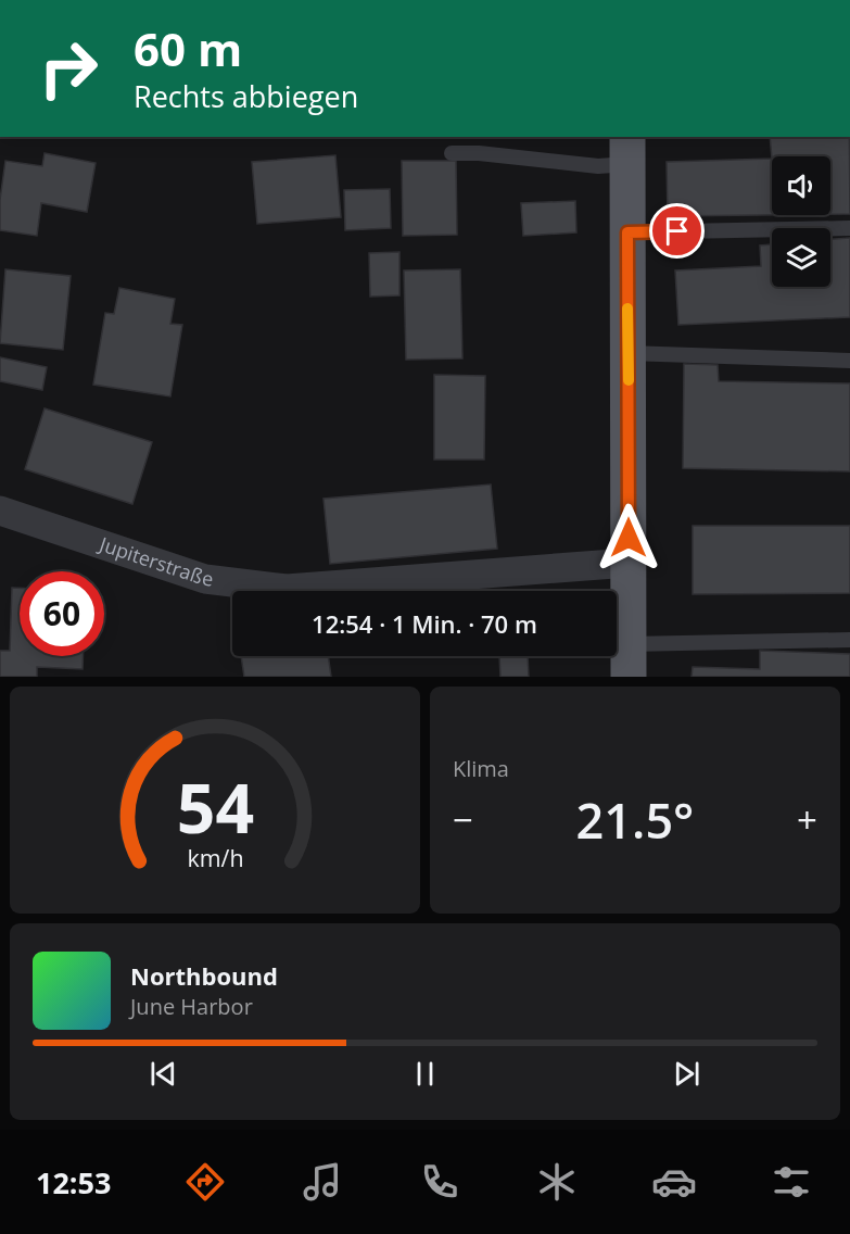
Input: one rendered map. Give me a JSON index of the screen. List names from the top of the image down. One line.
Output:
{"streets":{"street":["Jupiterstraße"]},"page":{"turn":["60 m","Rechts abbiegen"],"limit":"60","trip":"12:54 · 1 Min. · 70 m","tile":"Klima","heat":["−","21.5°","+"],"song":["Northbound","June Harbor"],"tabs":"12:53","gauge":["54","km/h"]}}
